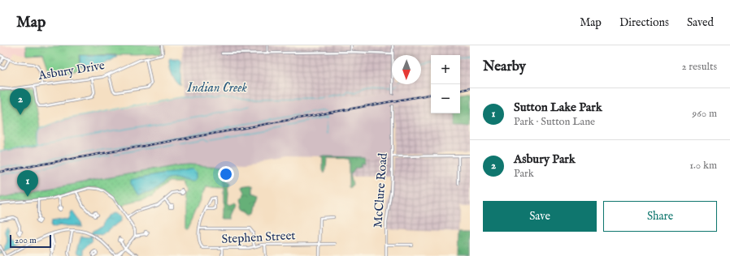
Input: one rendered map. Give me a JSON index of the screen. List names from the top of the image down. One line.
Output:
{"streets":{"street":["Asbury Drive","McClure Road","Stephen Street"]},"water":["Indian Creek"],"scale_bar":"200 m","north":"bottom","page":{"header":"Map","nav":["Map","Directions","Saved"],"heading":["Nearby","2 results"],"map_buttons":["+","−"],"list":[{"mark":"1","name":"Sutton Lake Park","note":"Park · Sutton Lane","value":"960 m"},{"mark":"2","name":"Asbury Park","note":"Park","value":"1.0 km"}],"pins":["2","1"],"buttons":["Save","Share"],"scale":"200 m"}}
